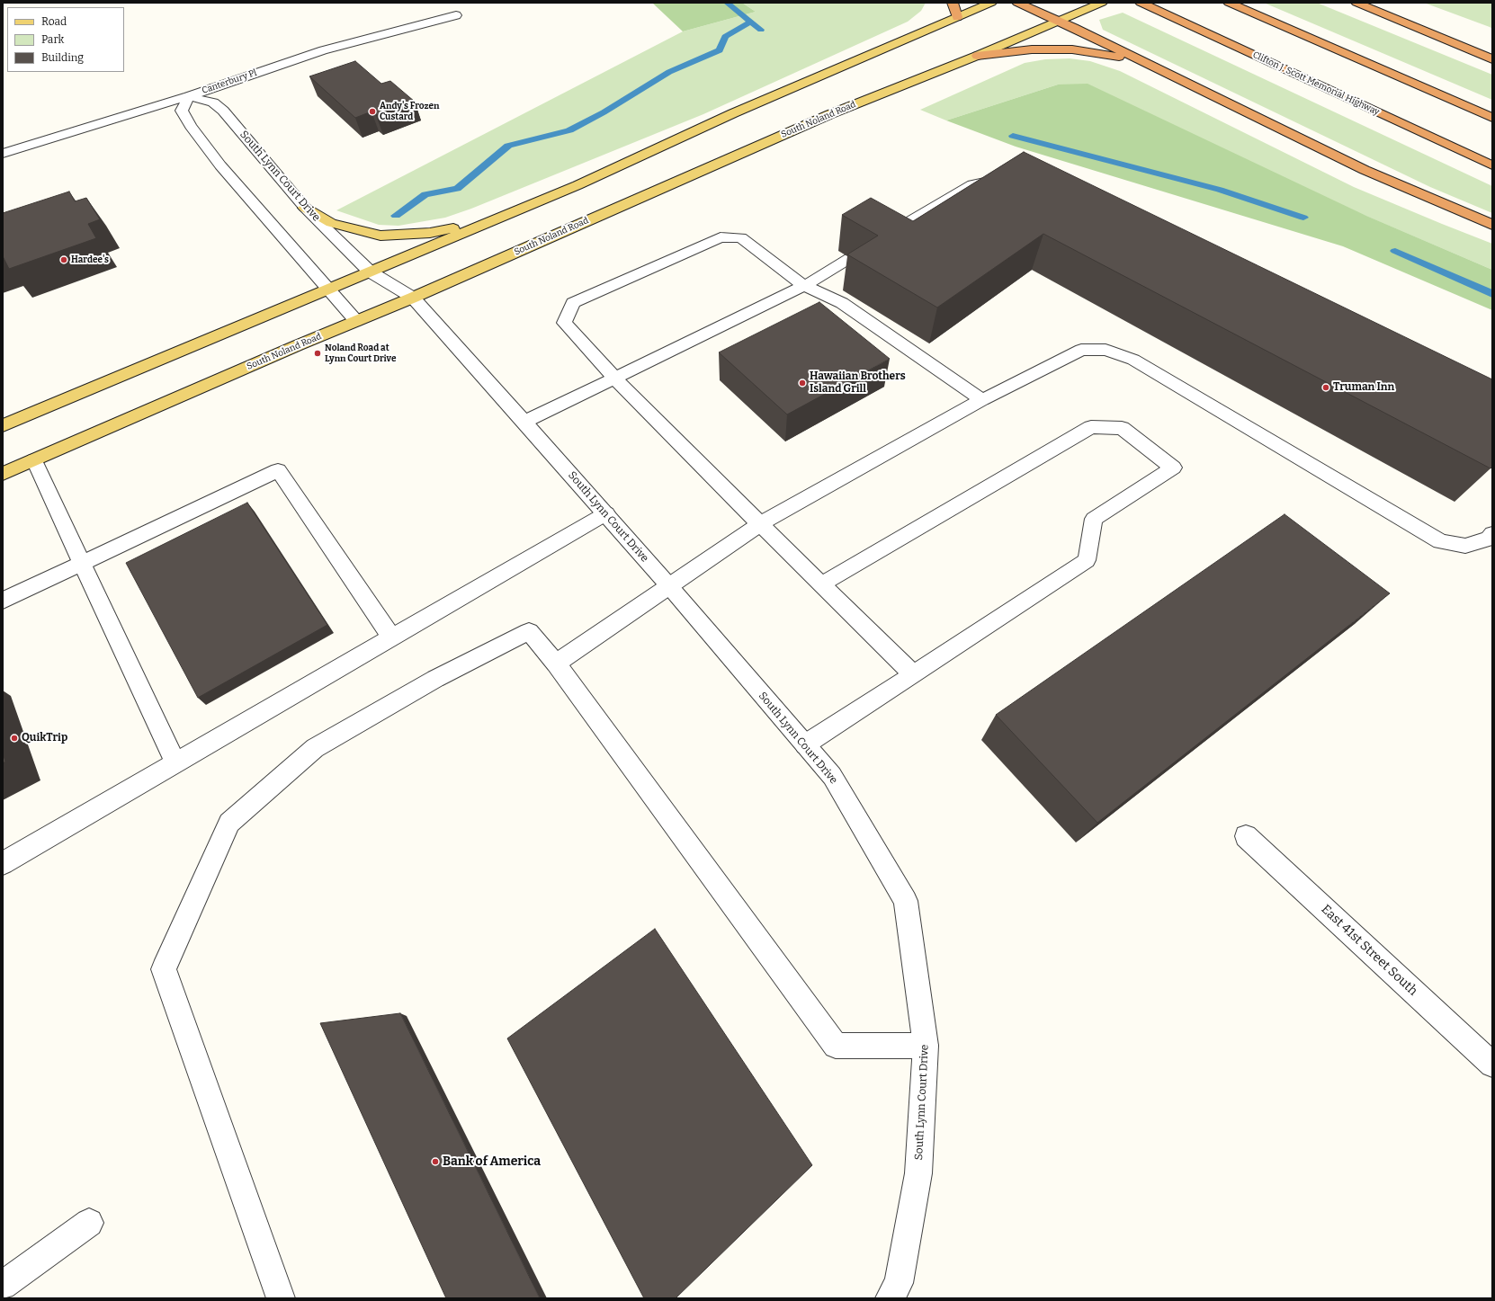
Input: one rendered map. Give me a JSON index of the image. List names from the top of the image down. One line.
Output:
{"streets":{"highway":["Clifton J. Scott Memorial Highway"],"main road":["South Noland Road"],"street":["Canterbury Pl","South Lynn Court Drive","East 41st Street South"]},"crossings":[["Canterbury Pl","South Lynn Court Drive"],["South Noland Road","South Lynn Court Drive"]],"places":["Andy's Frozen Custard","Hardee's","Noland Road at Lynn Court Drive","Hawaiian Brothers Island Grill","Truman Inn","QuikTrip","Bank of America"],"legend":["Road","Park","Building"]}
